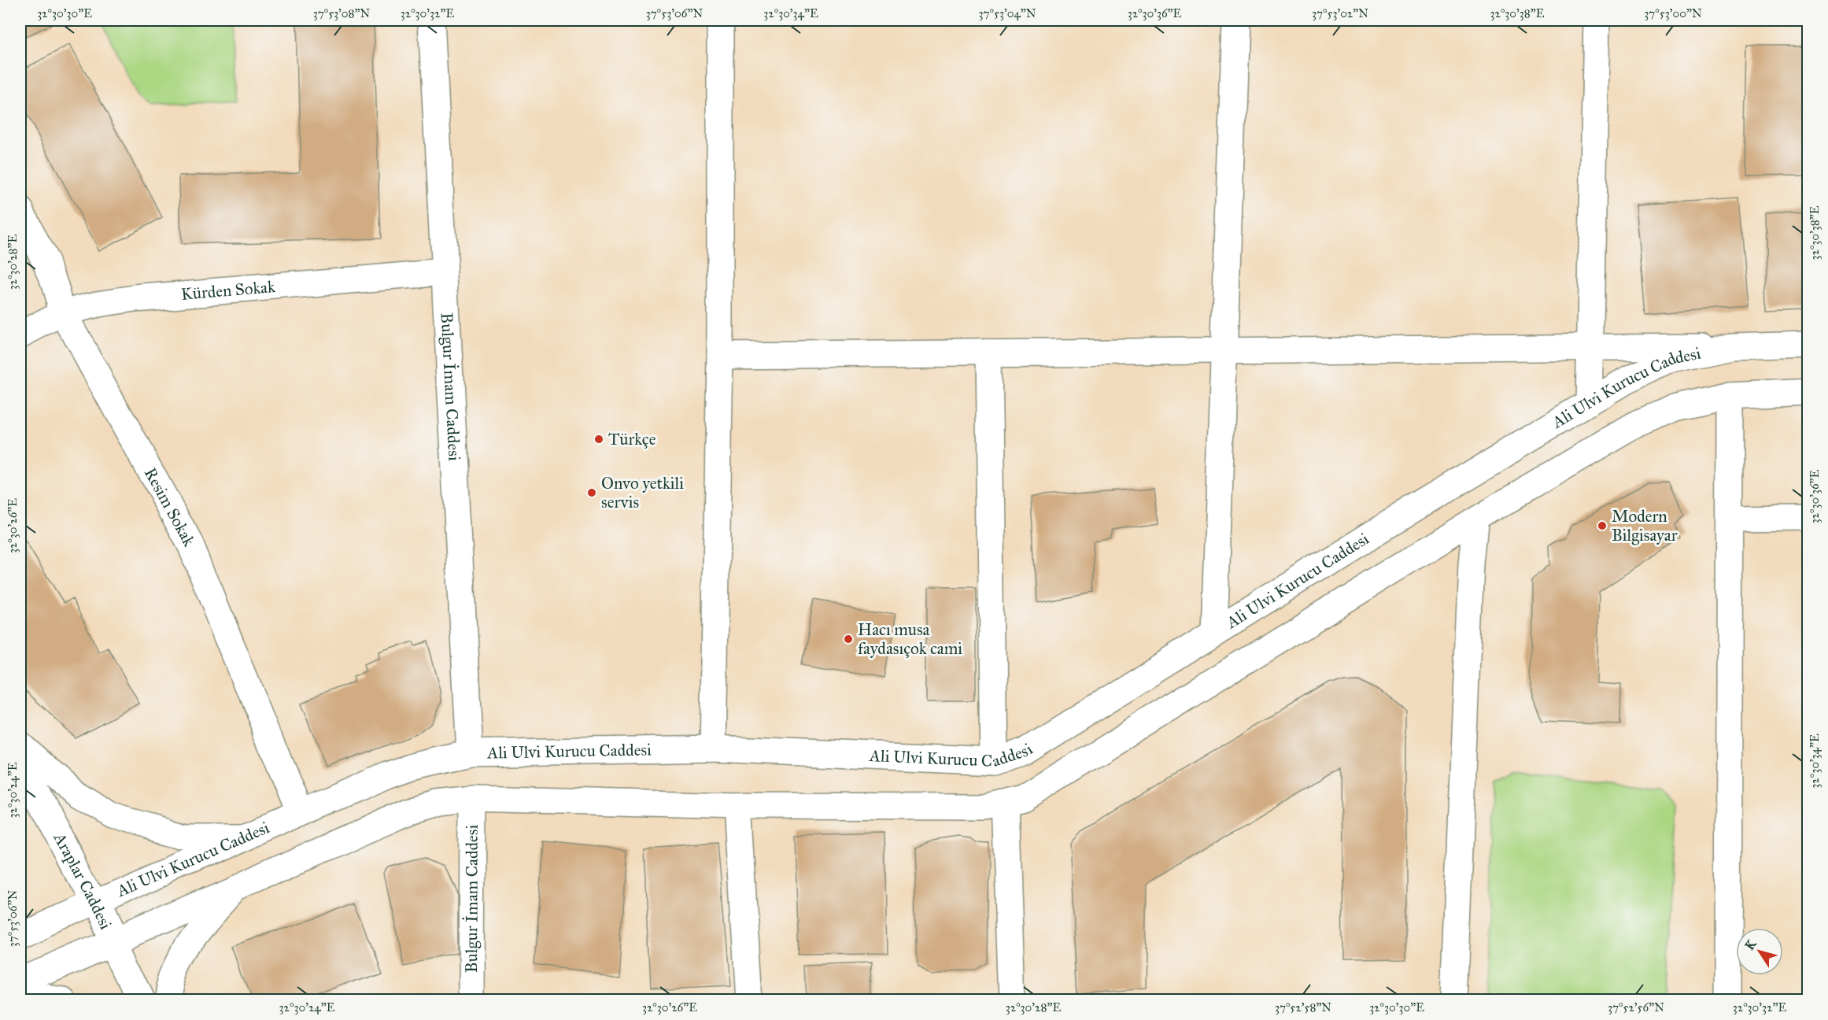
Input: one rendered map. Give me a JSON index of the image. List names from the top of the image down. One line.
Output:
{"streets":{"street":["Kürden Sokak","Bulgur İmam Caddesi","Ali Ulvi Kurucu Caddesi","Resim Sokak","Araplar Caddesi"]},"crossings":[["Kürden Sokak","Bulgur İmam Caddesi"],["Kürden Sokak","Resim Sokak"],["Bulgur İmam Caddesi","Ali Ulvi Kurucu Caddesi"],["Ali Ulvi Kurucu Caddesi","Resim Sokak"],["Ali Ulvi Kurucu Caddesi","Araplar Caddesi"]],"places":["Türkçe","Onvo yetkili servis","Modern Bilgisayar","Hacı musa faydasıçok cami"],"north":"top left","coordinates":["32°30'30\"E","37°53'08\"N","32°30'32\"E","37°53'06\"N","32°30'34\"E","37°53'04\"N","32°30'36\"E","37°53'02\"N","32°30'38\"E","37°53'00\"N","32°30'28\"E","32°30'26\"E","32°30'24\"E","37°52'58\"N","37°52'56\"N"]}
